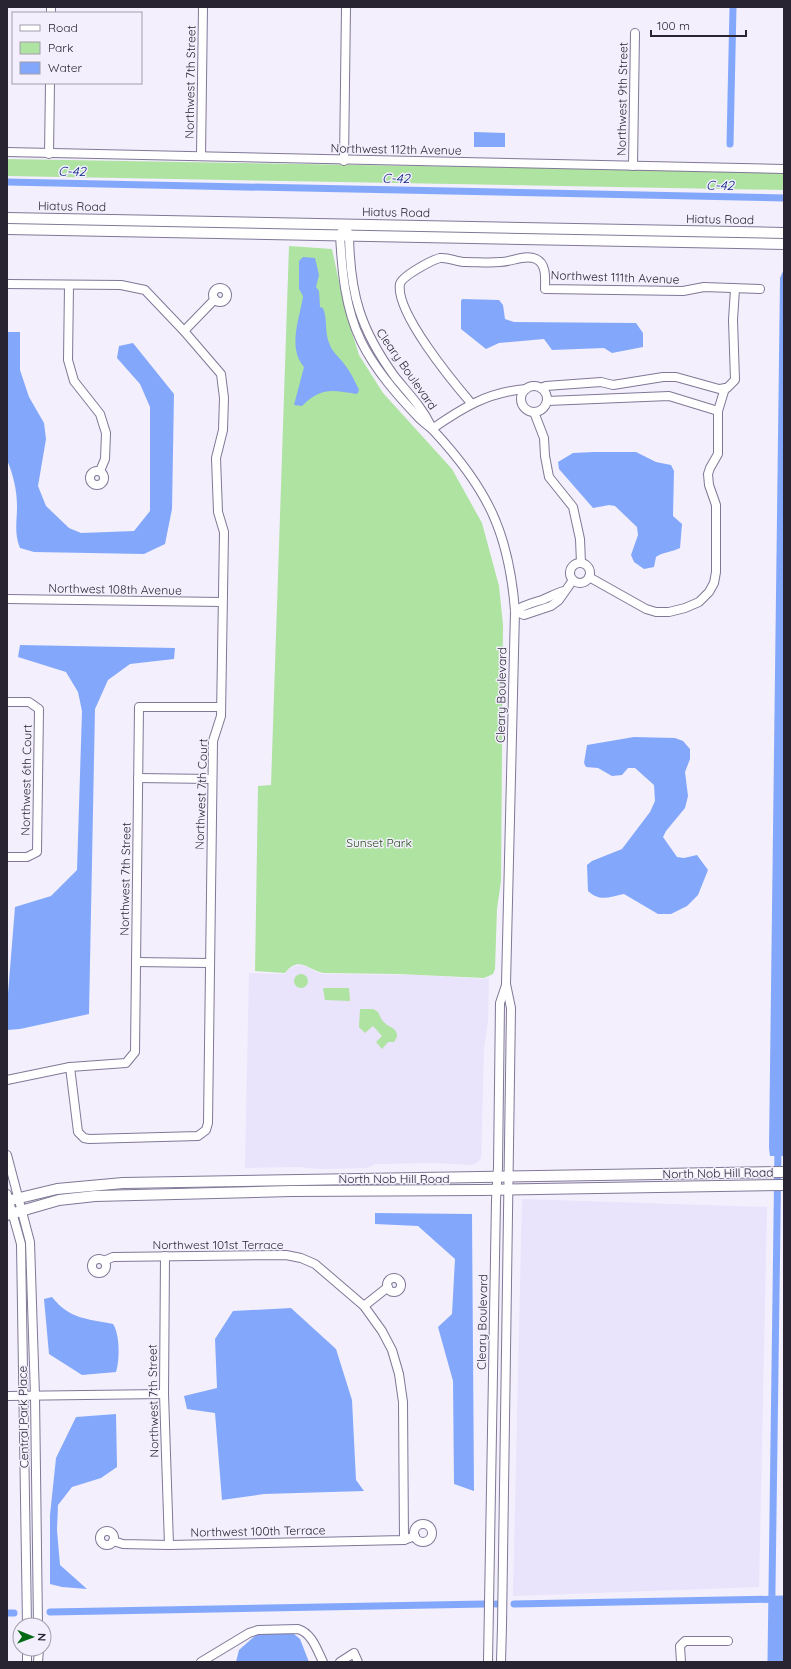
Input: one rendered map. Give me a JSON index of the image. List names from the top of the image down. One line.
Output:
{"streets":{"main road":["Hiatus Road","North Nob Hill Road"],"street":["Northwest 7th Street","Northwest 9th Street","Northwest 112th Avenue","Northwest 111th Avenue","Cleary Boulevard","Northwest 108th Avenue","Northwest 6th Court","Northwest 7th Court","Northwest 101st Terrace","Central Park Place","Northwest 100th Terrace"]},"crossings":[["Northwest 7th Street","Northwest 112th Avenue"],["Northwest 7th Street","Northwest 7th Court"],["Northwest 7th Street","Northwest 101st Terrace"],["Northwest 7th Street","Northwest 100th Terrace"],["Northwest 9th Street","Northwest 112th Avenue"],["Hiatus Road","Cleary Boulevard"],["Cleary Boulevard","North Nob Hill Road"],["Northwest 108th Avenue","Northwest 7th Court"],["North Nob Hill Road","Central Park Place"],["Northwest 101st Terrace","Northwest 100th Terrace"]],"water":["C-42"],"parks":["Sunset Park"],"legend":["Road","Park","Water"],"scale_bar":"100 m","north":"right"}
